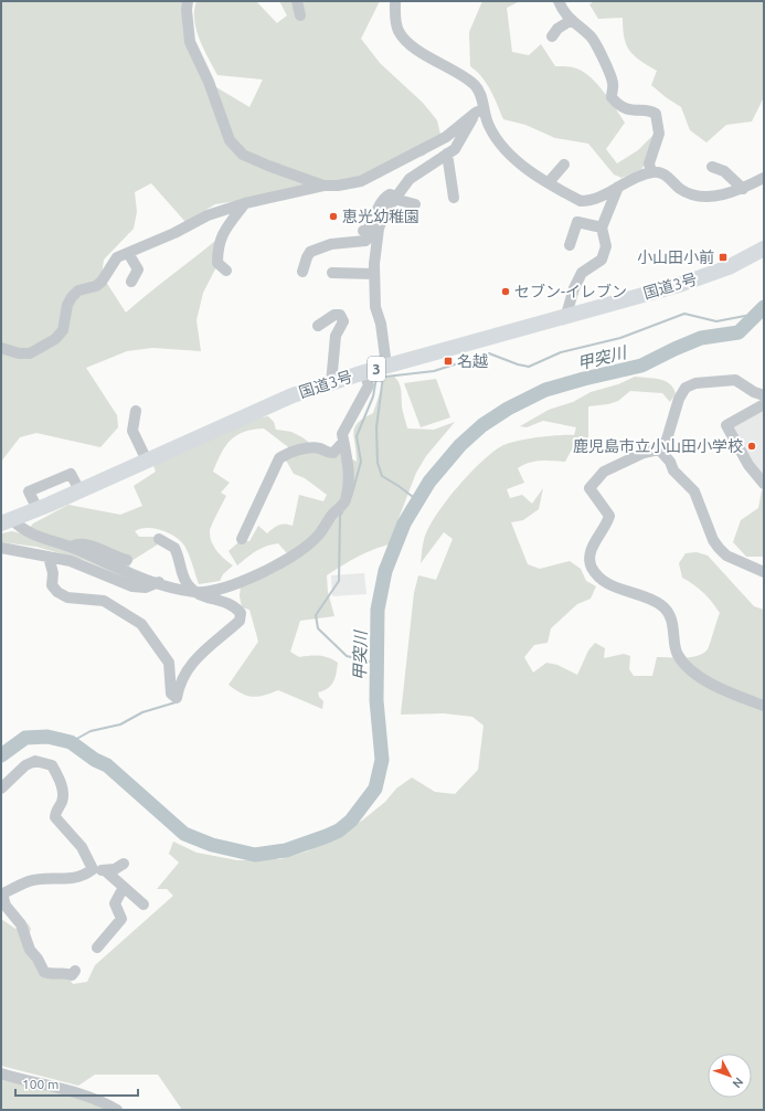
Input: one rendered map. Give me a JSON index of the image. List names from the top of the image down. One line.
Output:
{"streets":{"highway":["国道3号","3"]},"water":["甲突川"],"places":{"other":["恵光幼稚園","セブン-イレブン","鹿児島市立小山田小学校"],"transit":["小山田小前","名越"]},"scale_bar":"100 m","north":"bottom right"}
